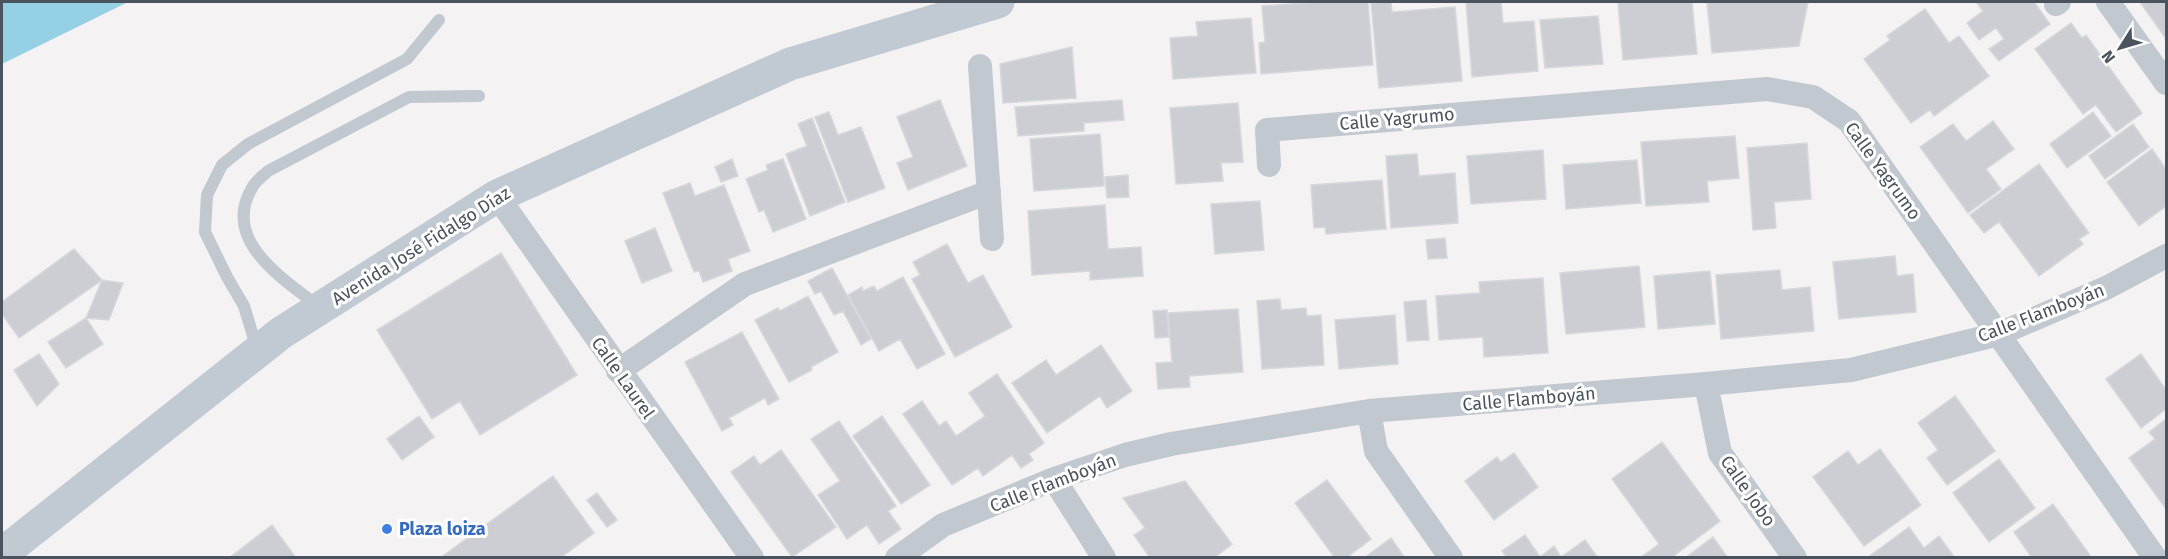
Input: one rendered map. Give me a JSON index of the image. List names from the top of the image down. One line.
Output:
{"streets":{"street":["Calle Yagrumo","Avenida José Fidalgo Díaz","Calle Flamboyán","Calle Laurel","Calle Jobo"]},"crossings":[["Calle Yagrumo","Calle Flamboyán"],["Avenida José Fidalgo Díaz","Calle Laurel"],["Calle Flamboyán","Calle Jobo"]],"places":["Plaza loiza"],"north":"bottom left"}
